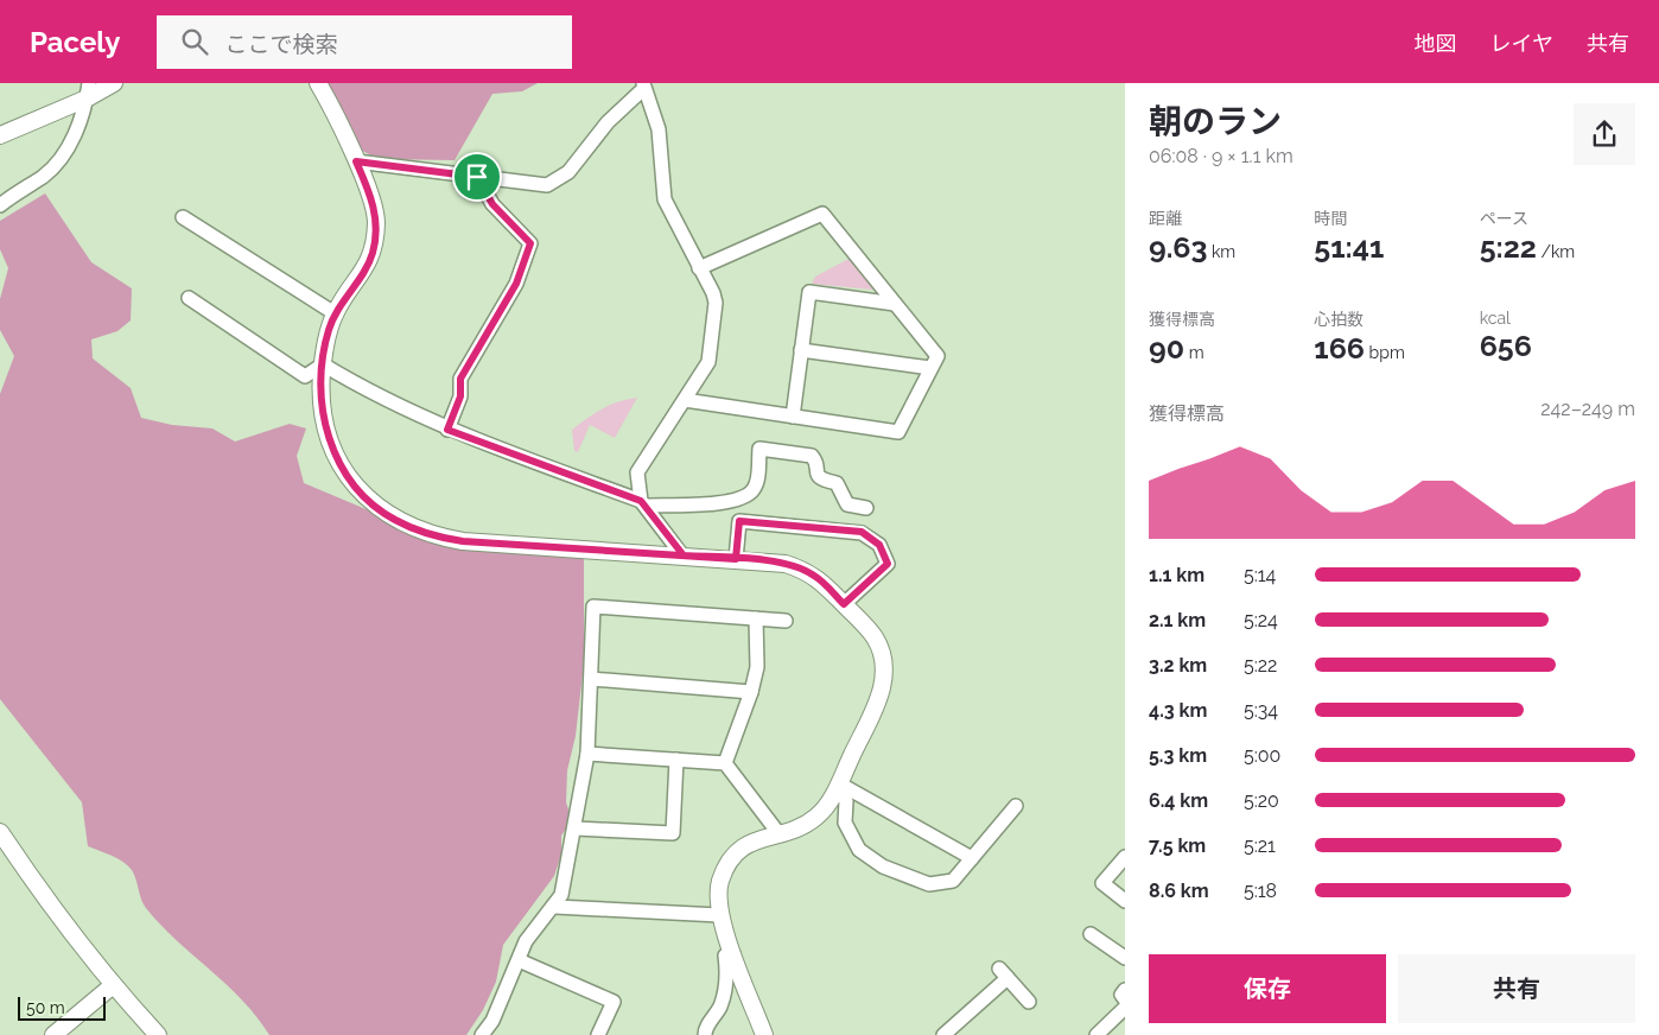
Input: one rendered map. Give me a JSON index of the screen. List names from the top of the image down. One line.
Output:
{"scale_bar":"50 m","page":{"header":"Pacely","search":"ここで検索","nav":["地図","レイヤ","共有"],"heading":["朝のラン","06:08 · 9 × 1.1 km"],"stats":[["距離","9.63 km"],["時間","51:41"],["ペース","5:22 /km"],["獲得標高","90 m"],["心拍数","166 bpm"],["kcal","656"]],"chart":["獲得標高","242–249 m"],"list":[{"name":"1.1 km","note":"5:14"},{"name":"2.1 km","note":"5:24"},{"name":"3.2 km","note":"5:22"},{"name":"4.3 km","note":"5:34"},{"name":"5.3 km","note":"5:00"},{"name":"6.4 km","note":"5:20"},{"name":"7.5 km","note":"5:21"},{"name":"8.6 km","note":"5:18"}],"buttons":["保存","共有"],"scale":"50 m"}}
